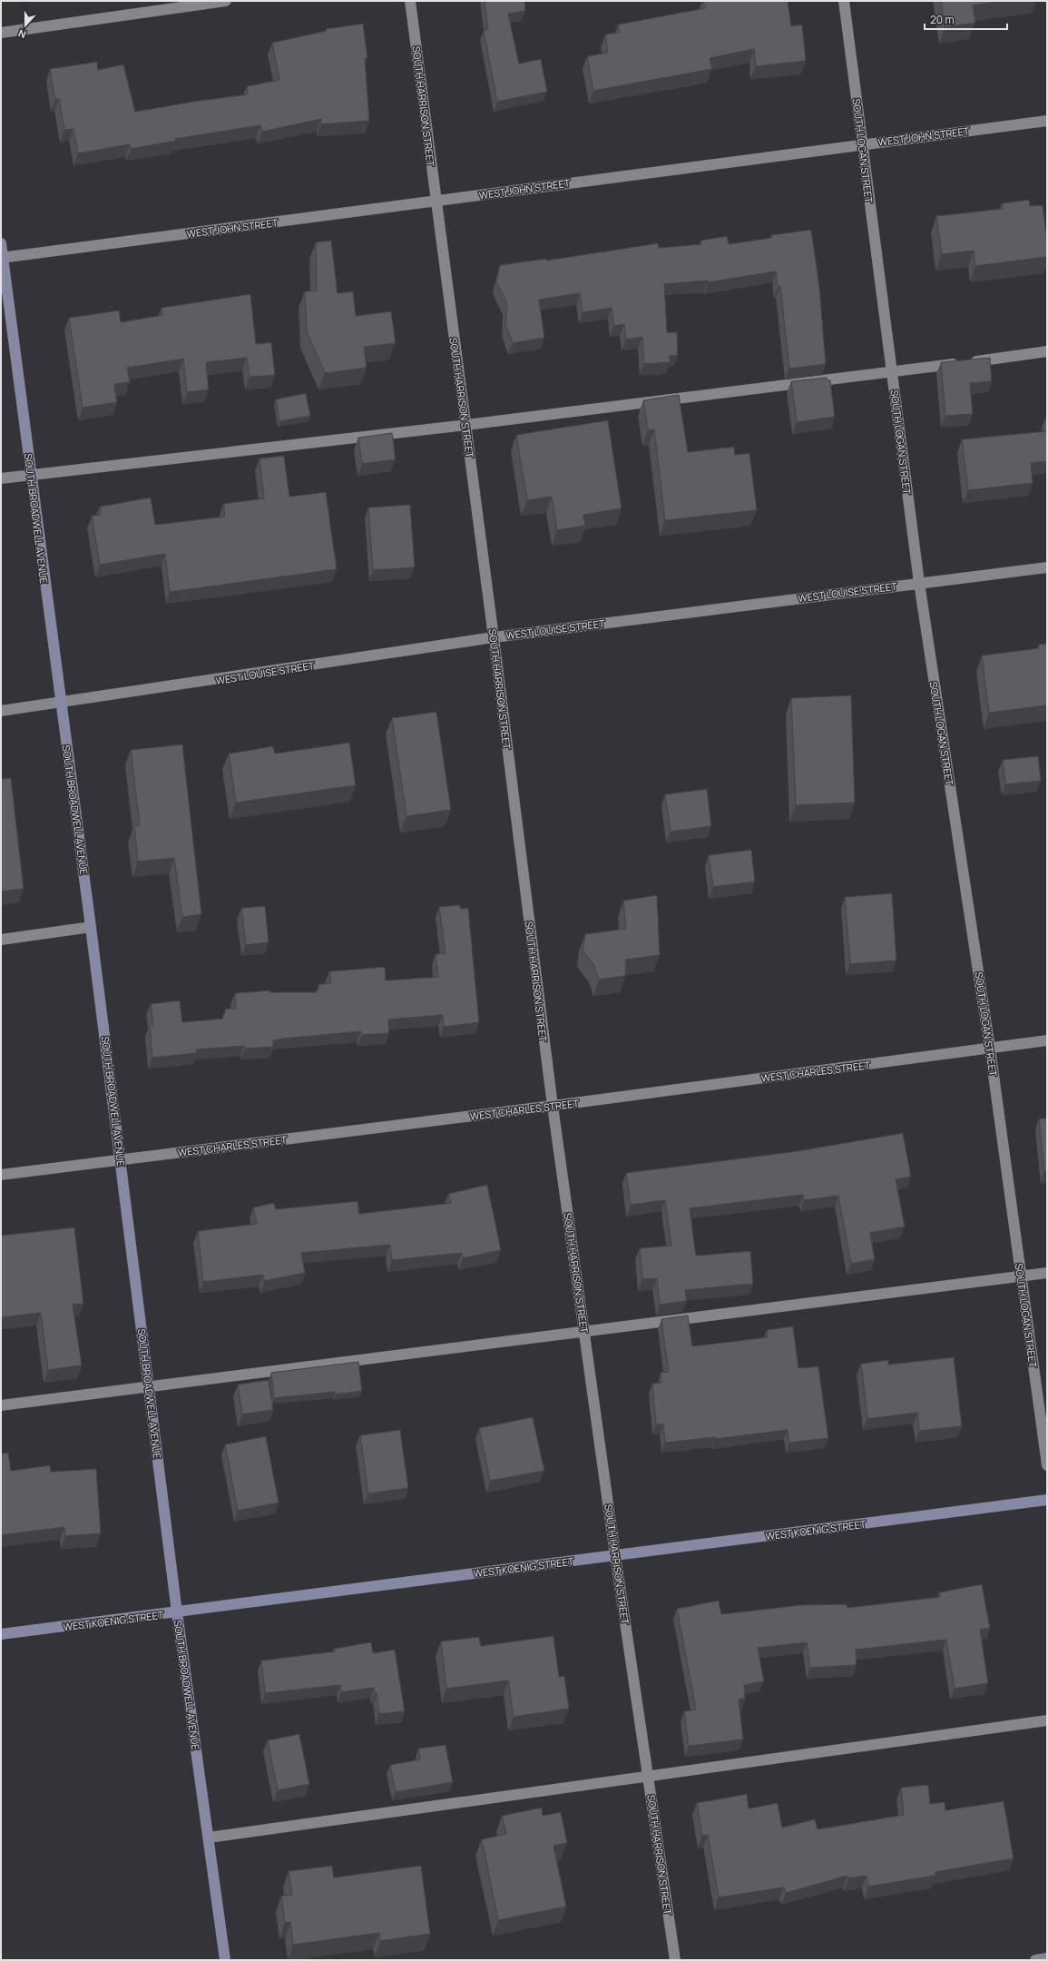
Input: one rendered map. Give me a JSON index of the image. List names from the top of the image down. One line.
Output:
{"streets":{"main road":["SOUTH BROADWELL AVENUE","WEST KOENIG STREET"],"street":["SOUTH HARRISON STREET","WEST JOHN STREET","SOUTH LOGAN STREET","WEST LOUISE STREET","WEST CHARLES STREET"]},"crossings":[["SOUTH HARRISON STREET","WEST JOHN STREET"],["SOUTH HARRISON STREET","WEST LOUISE STREET"],["SOUTH HARRISON STREET","WEST CHARLES STREET"],["SOUTH HARRISON STREET","WEST KOENIG STREET"],["WEST JOHN STREET","SOUTH LOGAN STREET"],["WEST JOHN STREET","SOUTH BROADWELL AVENUE"],["SOUTH LOGAN STREET","WEST LOUISE STREET"],["SOUTH LOGAN STREET","WEST CHARLES STREET"],["SOUTH BROADWELL AVENUE","WEST LOUISE STREET"],["SOUTH BROADWELL AVENUE","WEST CHARLES STREET"],["SOUTH BROADWELL AVENUE","WEST KOENIG STREET"]],"scale_bar":"20 m","north":"bottom"}
